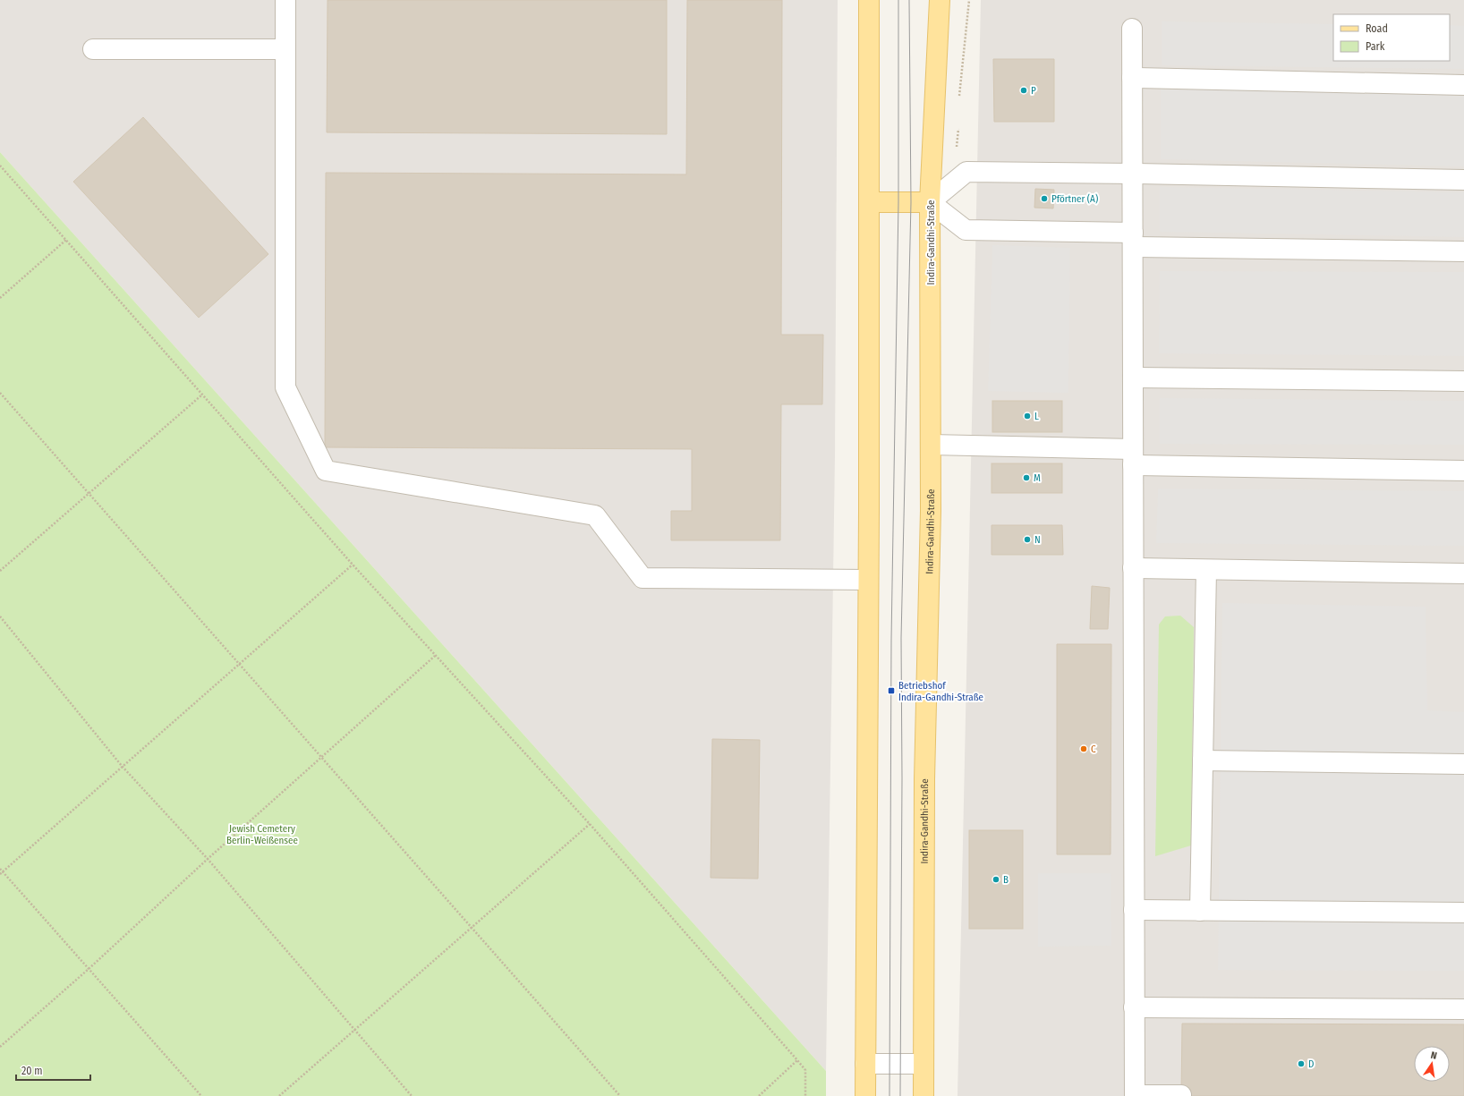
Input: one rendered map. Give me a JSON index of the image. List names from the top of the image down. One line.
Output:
{"streets":{"main road":["Indira-Gandhi-Straße"]},"parks":["Jewish Cemetery Berlin-Weißensee"],"places":{"other":["P","Pförtner (A)","L","M","N","C","B","D"],"transit":["Betriebshof Indira-Gandhi-Straße"]},"legend":["Road","Park"],"scale_bar":"20 m","north":"top"}
